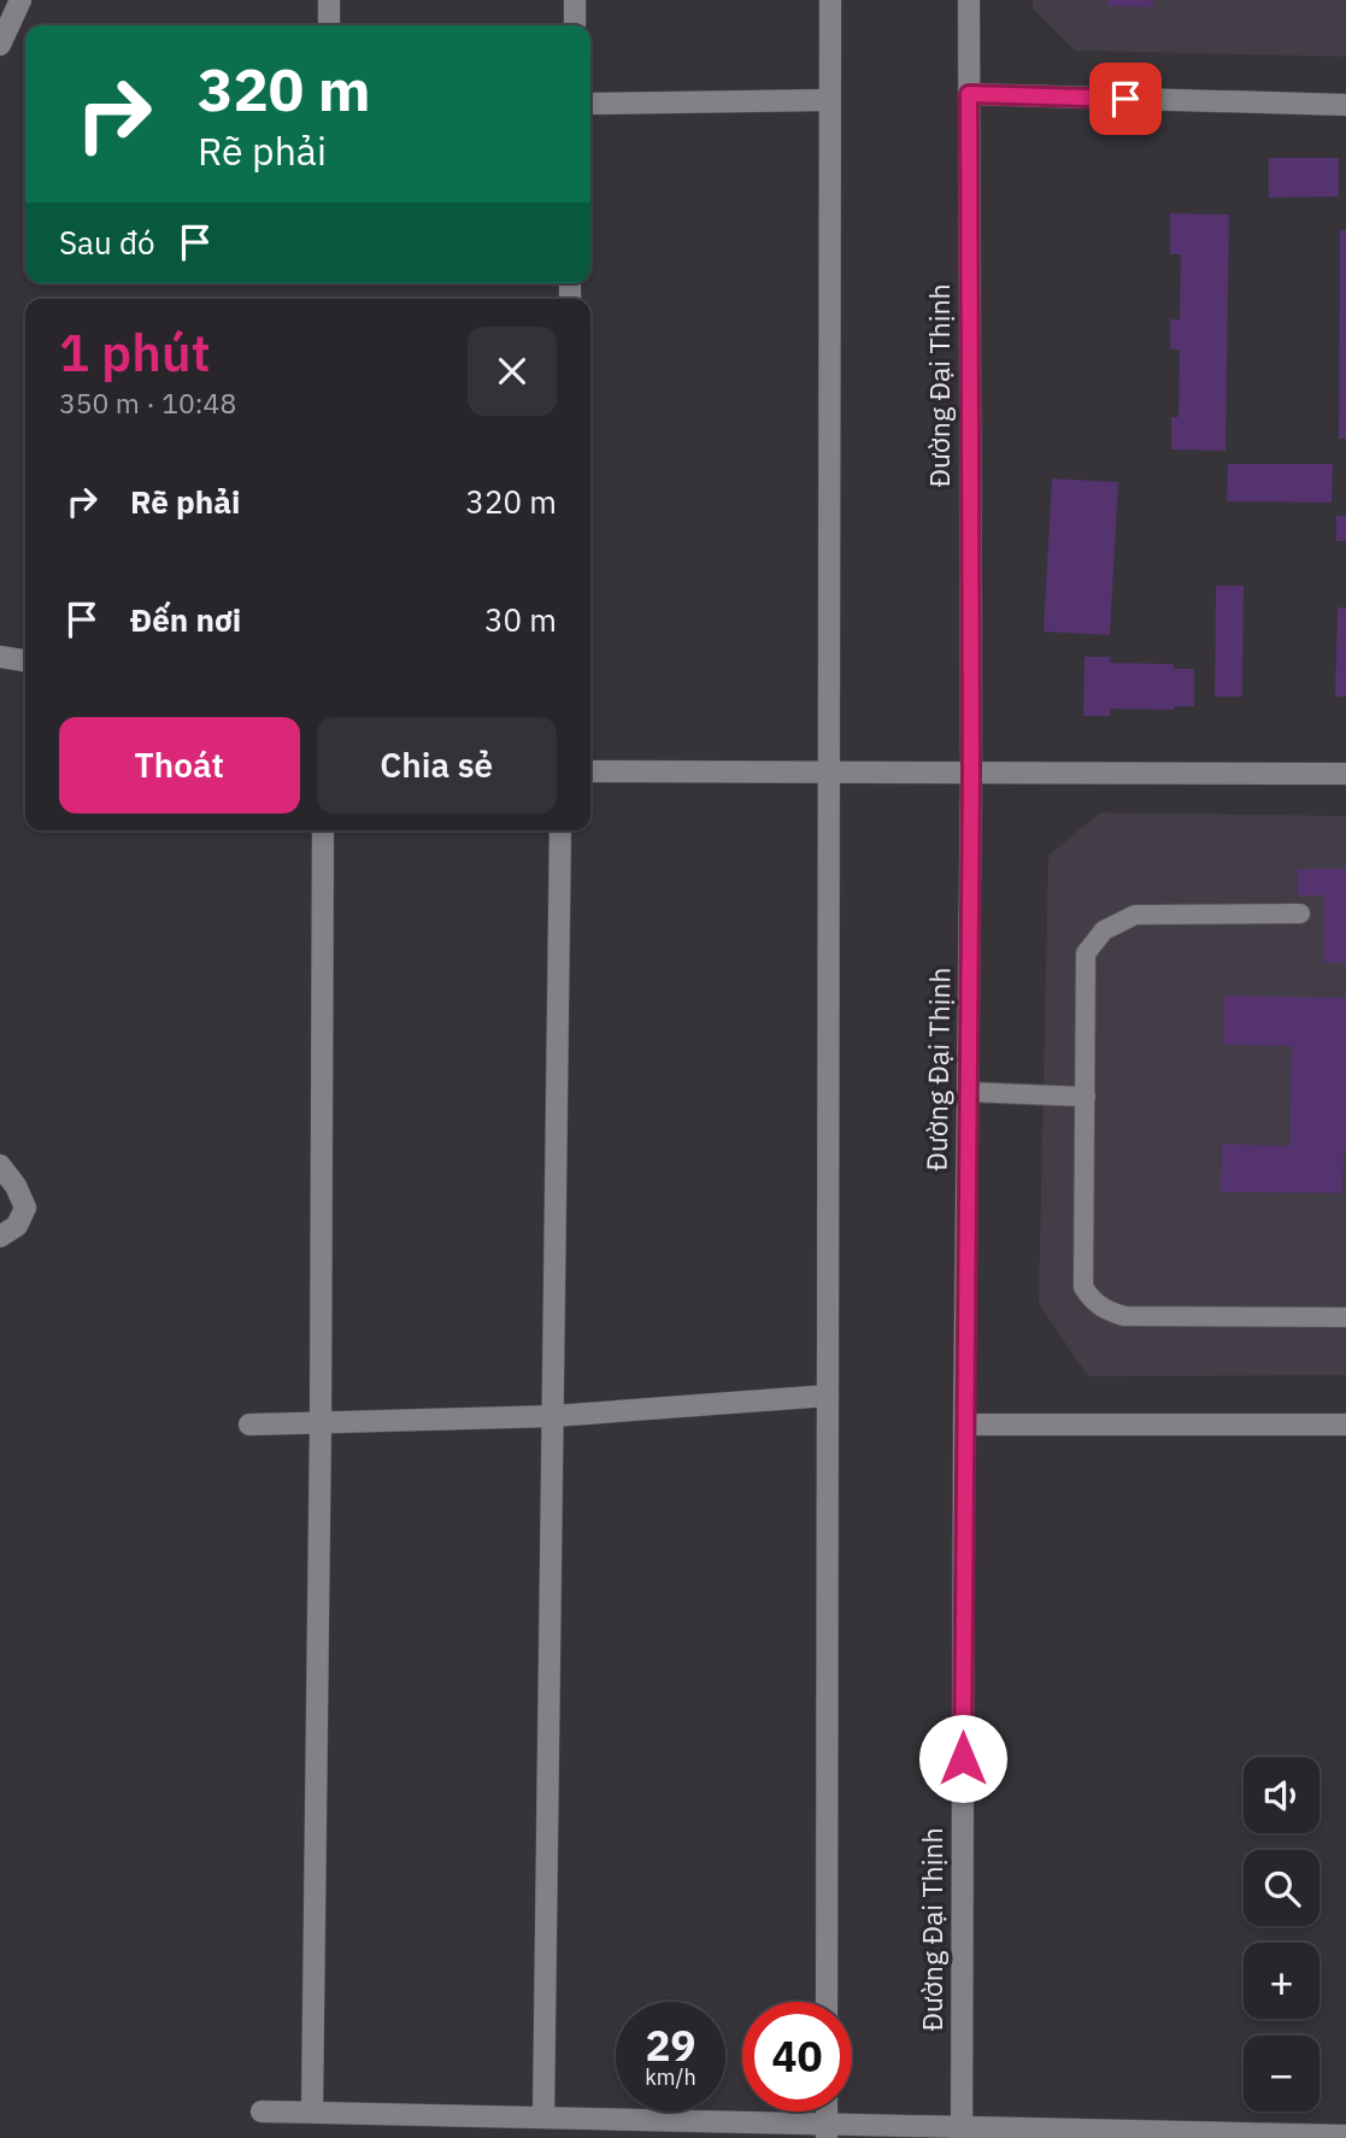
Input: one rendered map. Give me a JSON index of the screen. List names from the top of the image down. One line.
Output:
{"streets":{"street":["Đường Đại Thịnh"]},"page":{"turn":["320 m","Rẽ phải"],"then":"Sau đó","heading":["1 phút","350 m · 10:48"],"list":[{"name":"Rẽ phải","value":"320 m"},{"name":"Đến nơi","value":"30 m"}],"buttons":["Thoát","Chia sẻ"],"map_buttons":["+","−"],"speed":"29 km/h","limit":"40"}}
